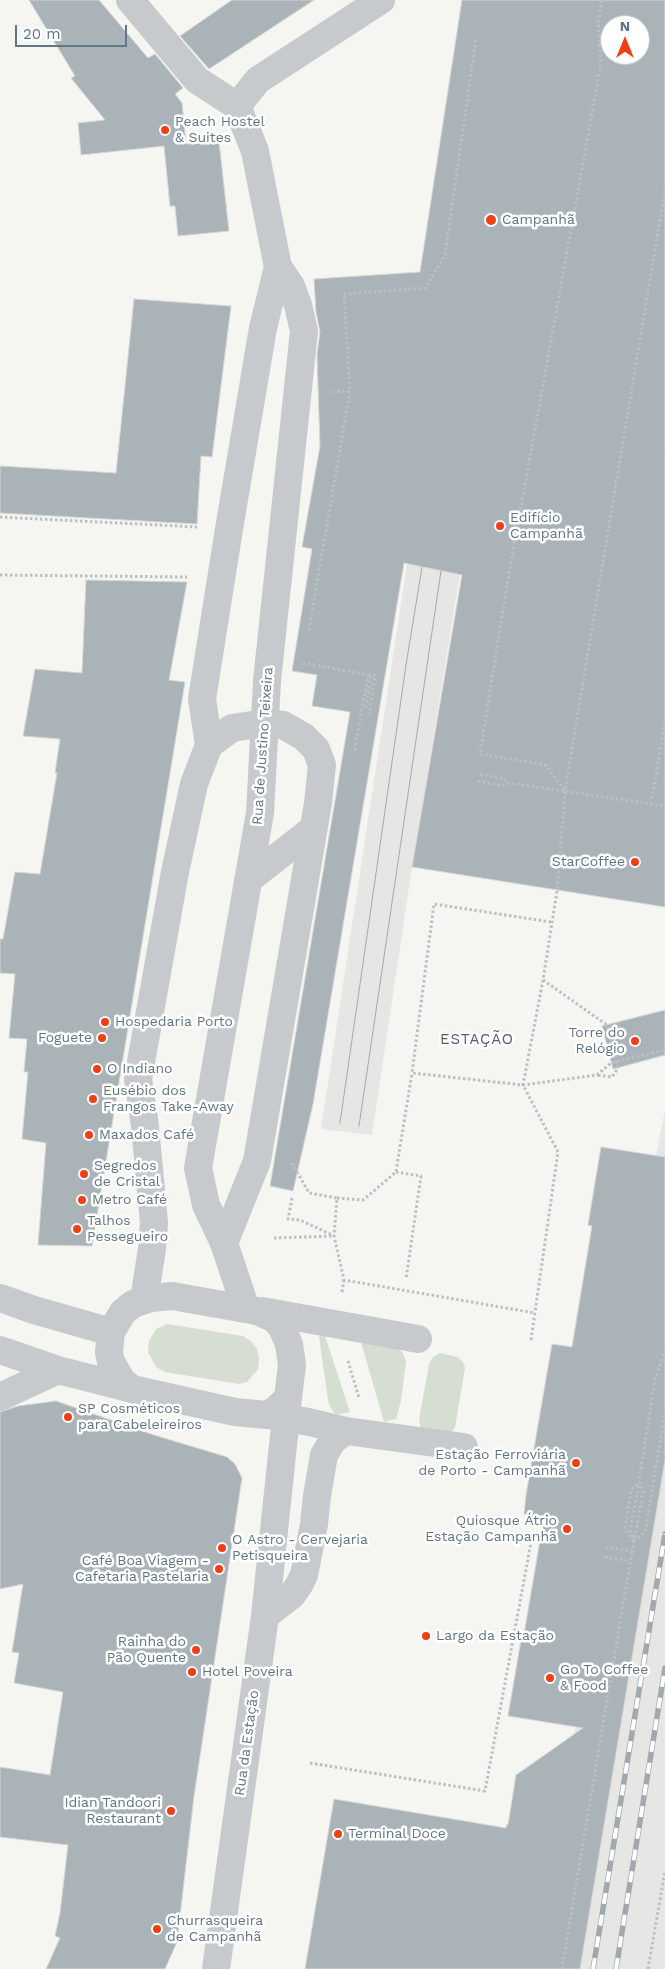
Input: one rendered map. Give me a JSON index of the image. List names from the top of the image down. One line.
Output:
{"streets":{"street":["Rua de Justino Teixeira","Rua da Estação"]},"crossings":[["Rua de Justino Teixeira","Rua da Estação"]],"districts":["ESTAÇÃO"],"places":["Peach Hostel & Suites","Campanhã","Edifício Campanhã","StarCoffee","Hospedaria Porto","Foguete","Torre do Relógio","O Indiano","Eusébio dos Frangos Take-Away","Maxados Café","Segredos de Cristal","Metro Café","Talhos Pessegueiro","SP Cosméticos para Cabeleireiros","Estação Ferroviária de Porto - Campanhã","Quiosque Átrio Estação Campanhã","O Astro - Cervejaria Petisqueira","Café Boa Viagem - Cafetaria Pastelaria","Largo da Estação","Rainha do Pão Quente","Hotel Poveira","Go To Coffee & Food","Idian Tandoori Restaurant","Terminal Doce","Churrasqueira de Campanhã"],"scale_bar":"20 m","north":"top"}
